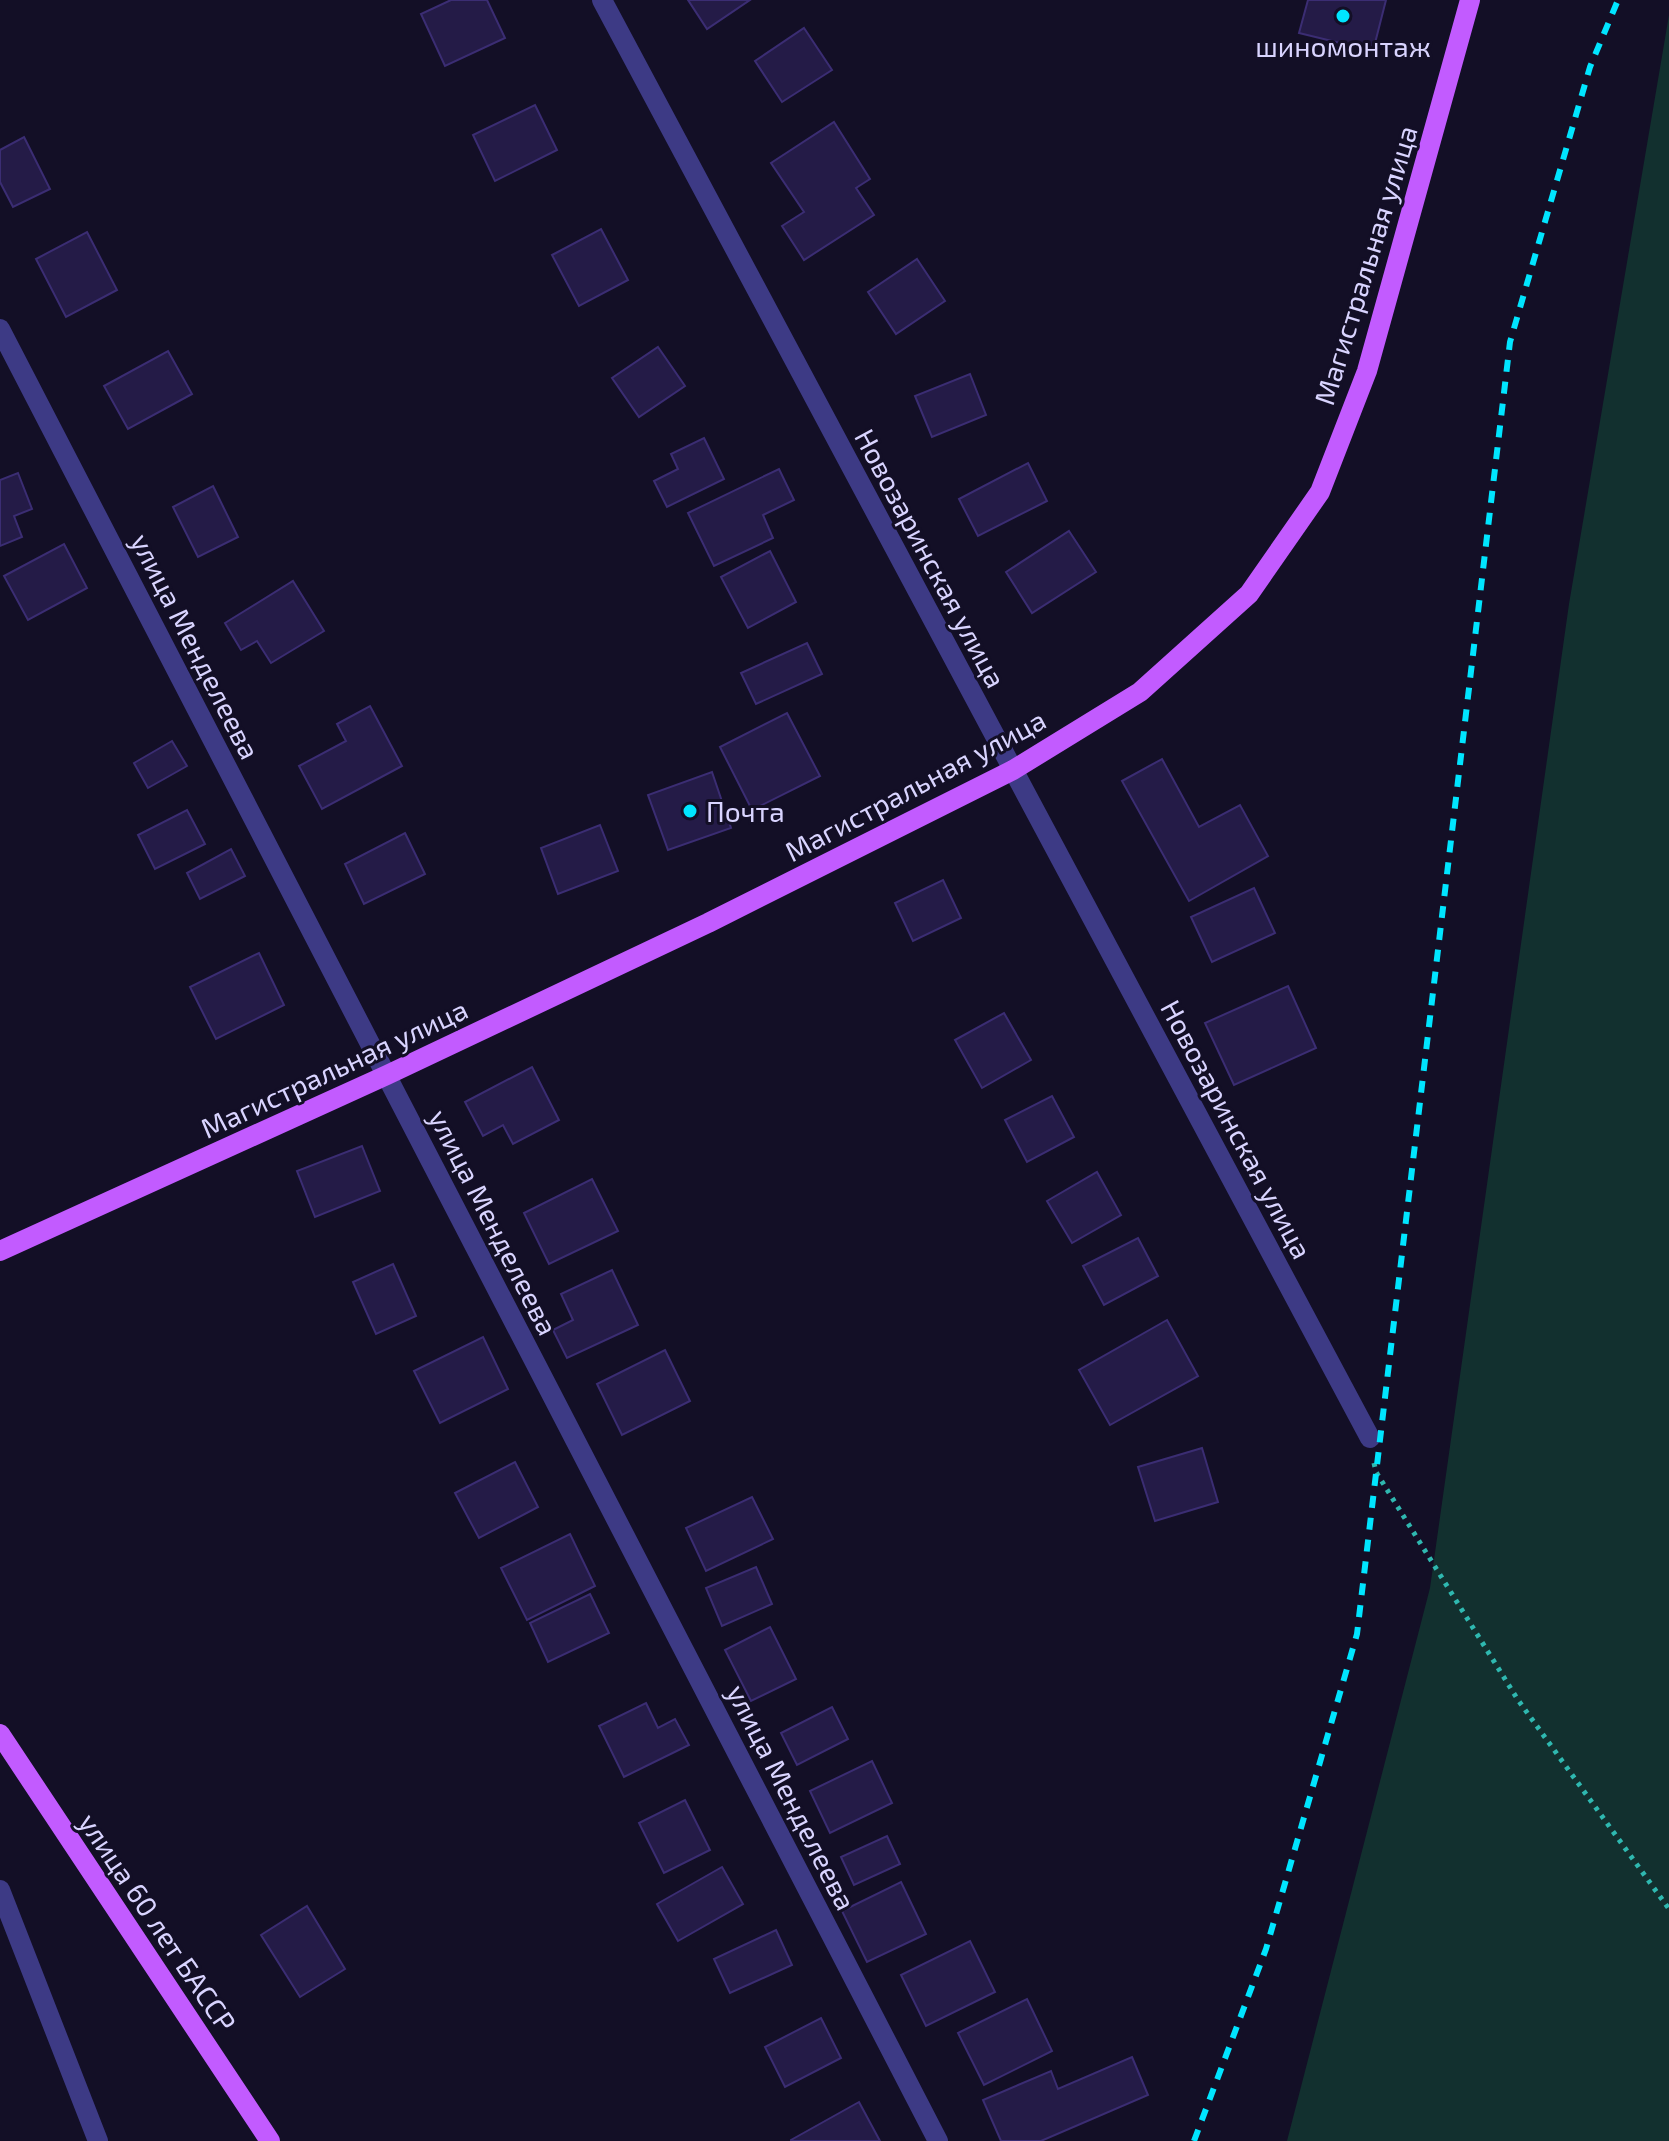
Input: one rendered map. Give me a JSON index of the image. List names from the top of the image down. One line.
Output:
{"streets":{"main road":["Магистральная улица","улица 60 лет БАССР"],"street":["Новозаринская улица","улица Менделеева"]},"crossings":[["Магистральная улица","Новозаринская улица"],["Магистральная улица","улица Менделеева"]],"places":["шиномонтаж","Почта"]}
